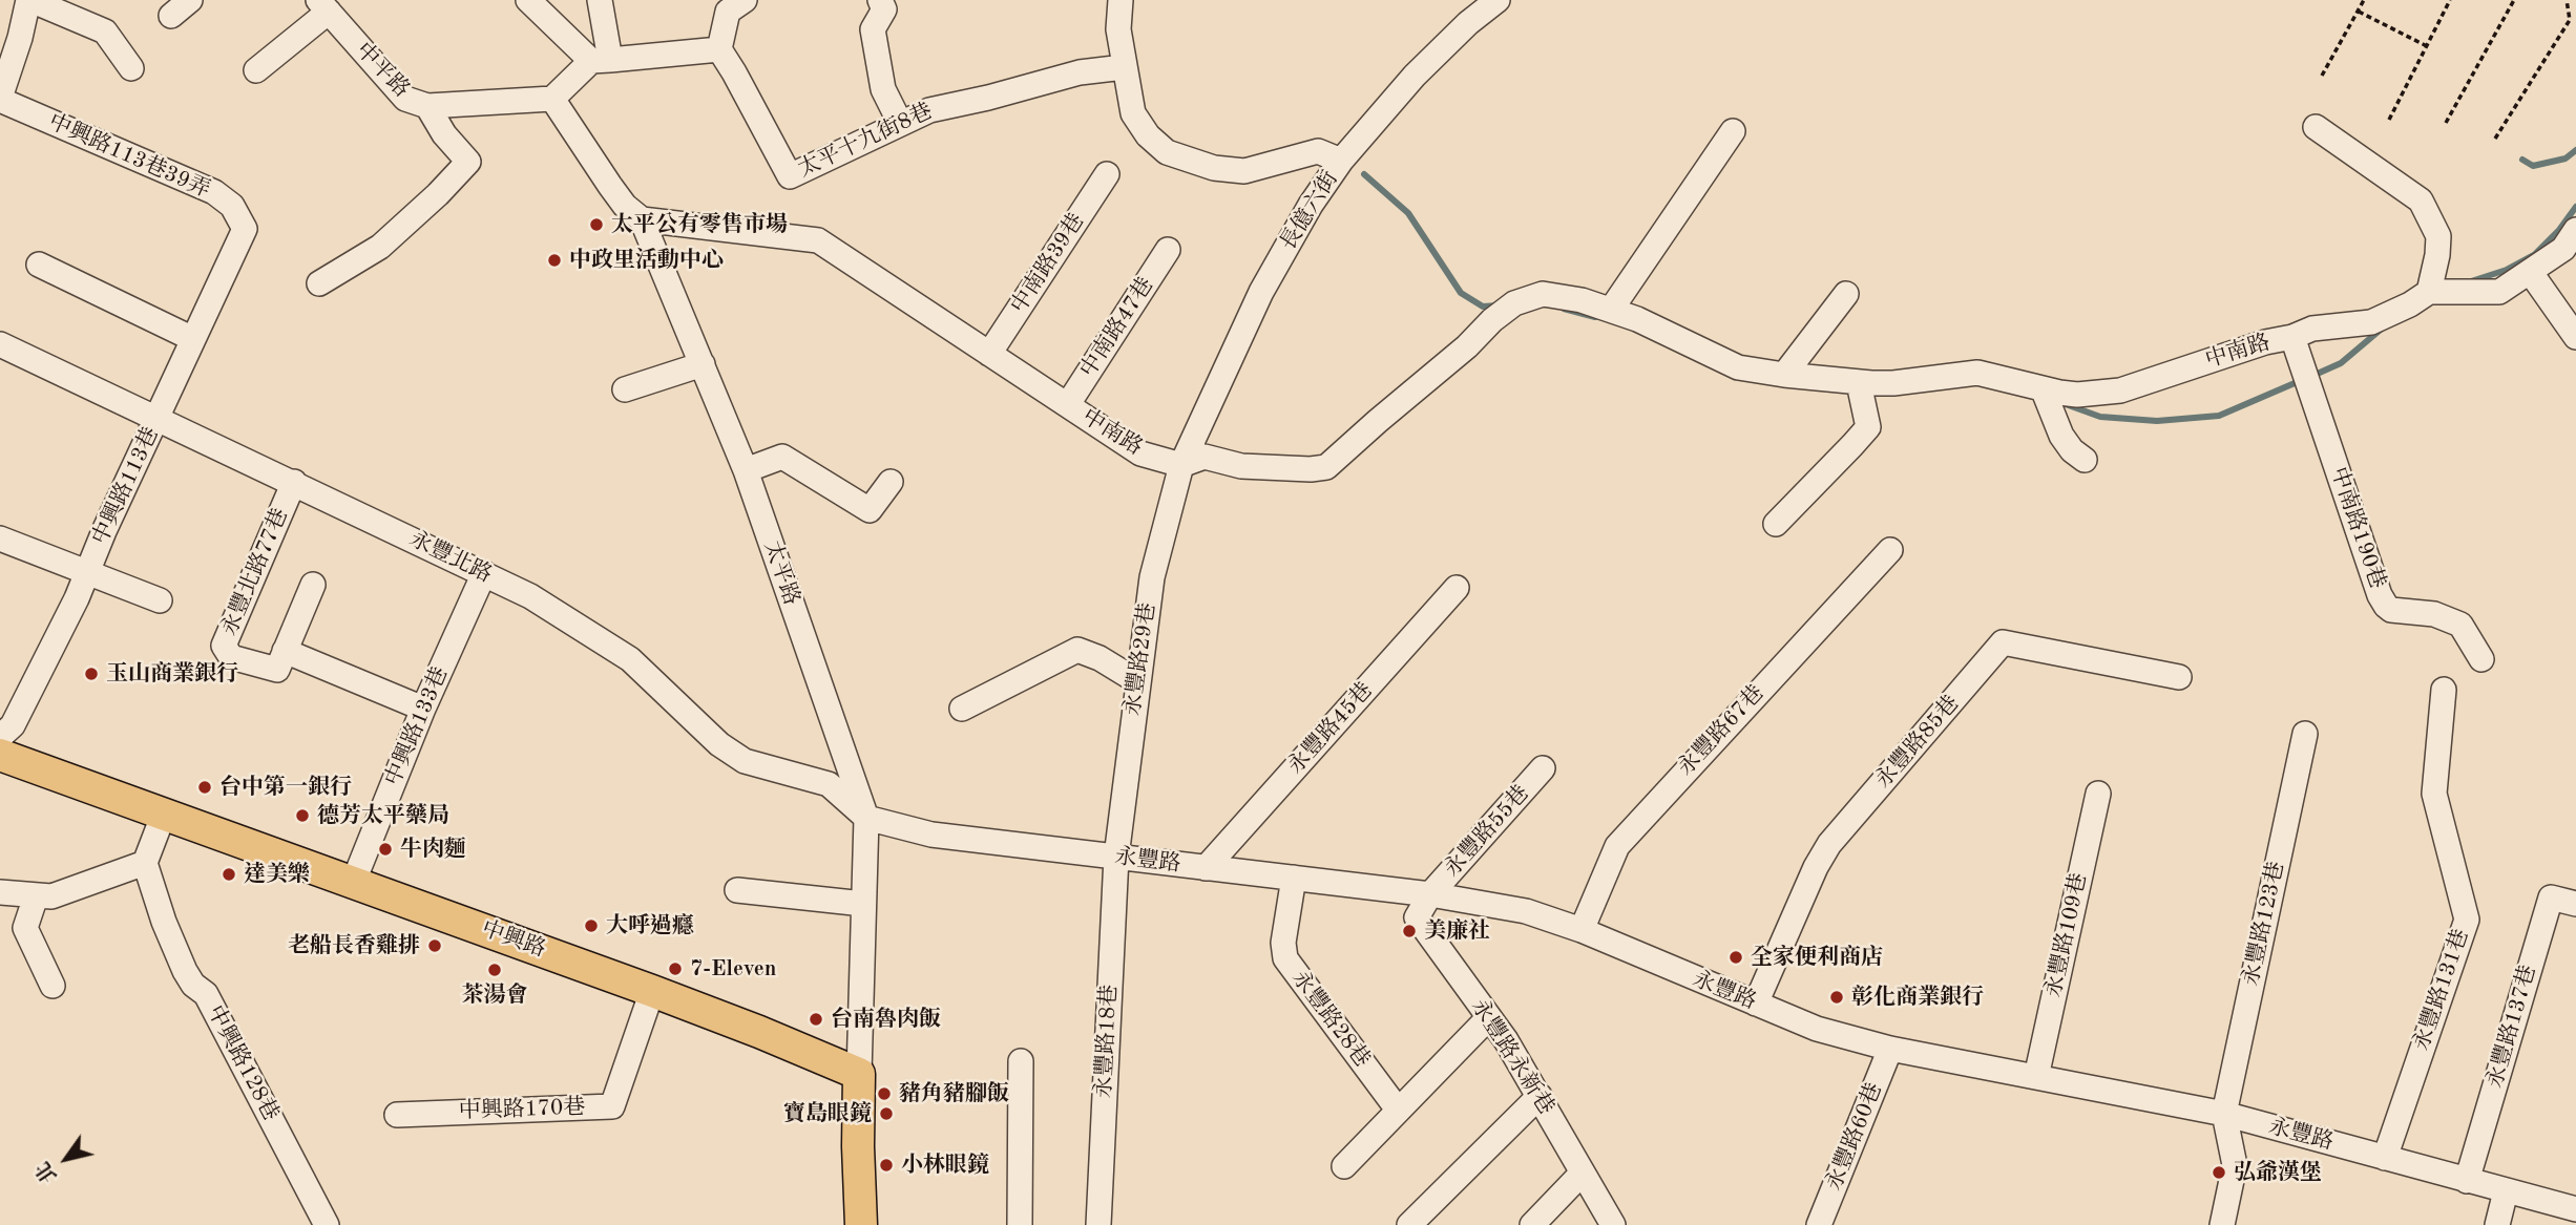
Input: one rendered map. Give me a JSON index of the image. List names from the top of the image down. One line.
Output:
{"streets":{"main road":["太平路","中興路"],"street":["中平路","太平十九街8巷","中興路113巷39弄","長億六街","中南路39巷","中南路47巷","中南路","中興路113巷","中南路190巷","永豐北路","永豐北路77巷","永豐路29巷","中興路133巷","永豐路45巷","永豐路67巷","永豐路85巷","永豐路55巷","永豐路","永豐路123巷","永豐路109巷","永豐路131巷","永豐路28巷","永豐路137巷","永豐路18巷","永豐路永新巷","中興路128巷","中興路170巷","永豐路60巷"]},"crossings":[["中平路","太平路"],["中興路113巷39弄","中興路113巷"],["長億六街","中南路"],["長億六街","永豐路29巷"],["中南路39巷","中南路"],["中南路47巷","中南路"],["中南路","中南路190巷"],["中南路","太平路"],["中南路","永豐路29巷"],["中興路113巷","永豐北路"],["永豐北路","永豐北路77巷"],["永豐北路","太平路"],["永豐北路","中興路133巷"],["永豐北路","永豐路"],["太平路","永豐路"],["太平路","中興路"],["永豐路29巷","永豐路"],["永豐路29巷","永豐路18巷"],["中興路133巷","中興路"],["永豐路45巷","永豐路"],["永豐路67巷","永豐路"],["永豐路85巷","永豐路"],["永豐路55巷","永豐路"],["永豐路55巷","永豐路永新巷"],["永豐路","永豐路123巷"],["永豐路","永豐路109巷"],["永豐路","永豐路131巷"],["永豐路","永豐路28巷"],["永豐路","永豐路137巷"],["永豐路","永豐路18巷"],["永豐路","永豐路永新巷"],["永豐路","永豐路60巷"],["中興路","中興路170巷"]],"places":["太平公有零售市場","中政里活動中心","玉山商業銀行","台中第一銀行","德芳太平藥局","牛肉麵","達美樂","大呼過癮","美廉社","老船長香雞排","全家便利商店","7-Eleven","茶湯會","彰化商業銀行","台南魯肉飯","豬角豬腳飯","寶島眼鏡","小林眼鏡","弘爺漢堡"],"north":"bottom left"}
